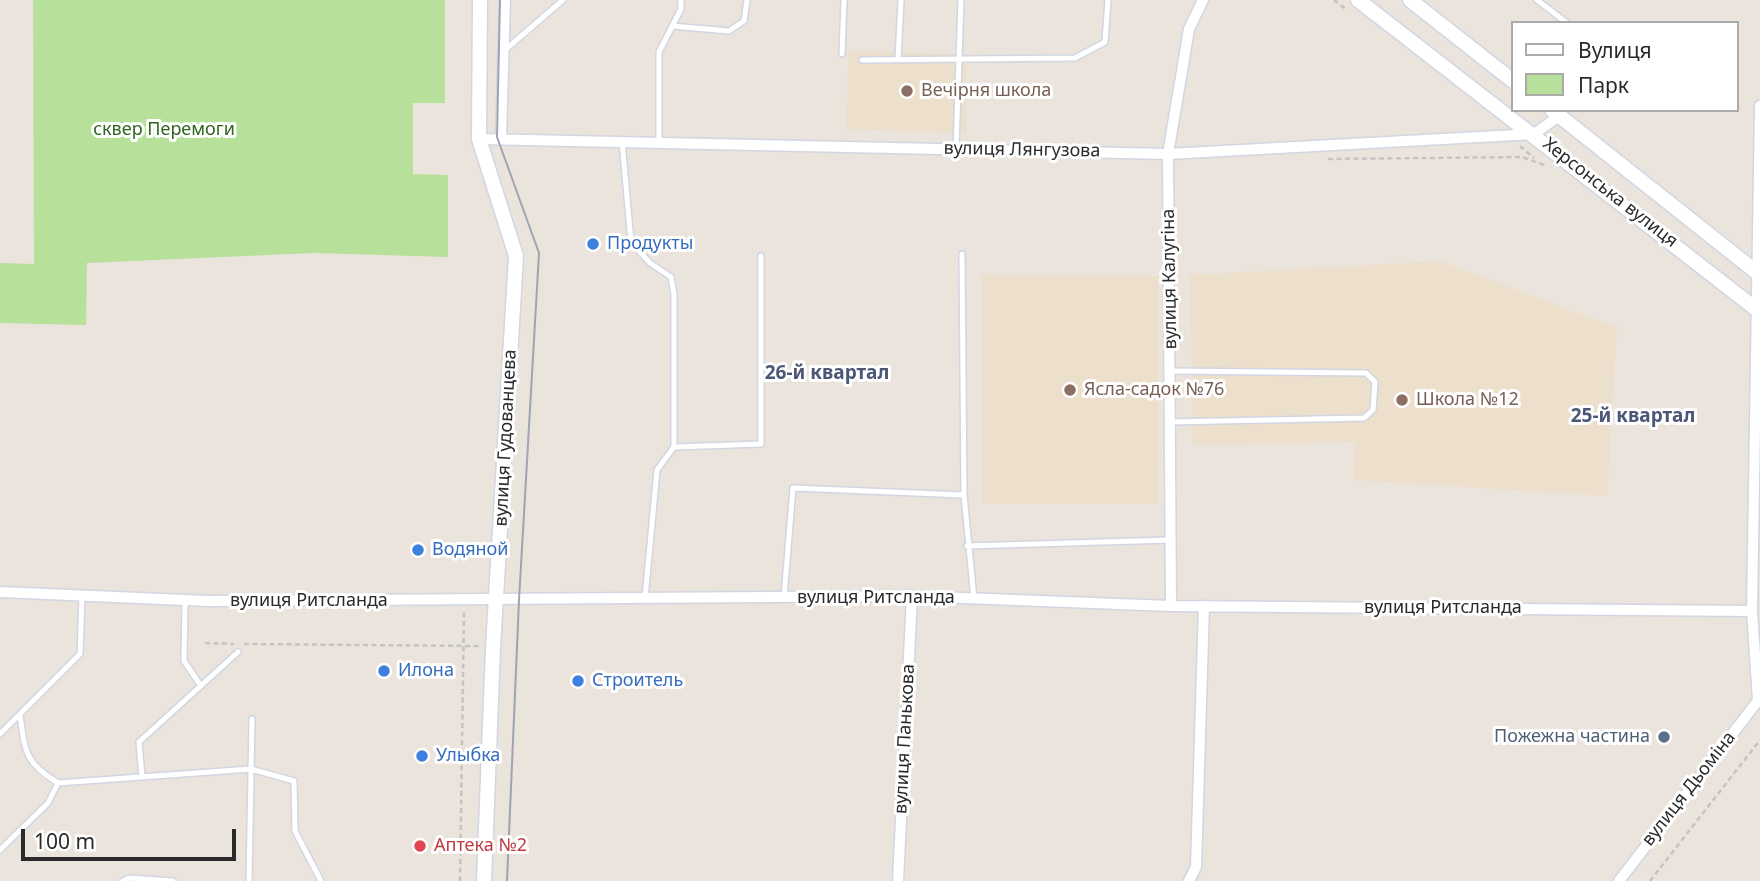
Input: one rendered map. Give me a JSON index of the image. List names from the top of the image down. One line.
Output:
{"streets":{"street":["вулиця Лянгузова","Херсонська вулиця","вулиця Калугіна","вулиця Гудованцева","вулиця Ритсланда","вулиця Панькова","вулиця Дьоміна"]},"crossings":[["вулиця Лянгузова","Херсонська вулиця"],["вулиця Лянгузова","вулиця Калугіна"],["вулиця Лянгузова","вулиця Гудованцева"],["вулиця Калугіна","вулиця Ритсланда"],["вулиця Гудованцева","вулиця Ритсланда"],["вулиця Ритсланда","вулиця Панькова"]],"districts":["26-й квартал","25-й квартал"],"parks":["сквер Перемоги"],"places":["Вечірня школа","Продукты","Ясла-садок №76","Школа №12","Водяной","Илона","Строитель","Пожежна частина","Улыбка","Аптека №2"],"legend":["Вулиця","Парк"],"scale_bar":"100 m"}
